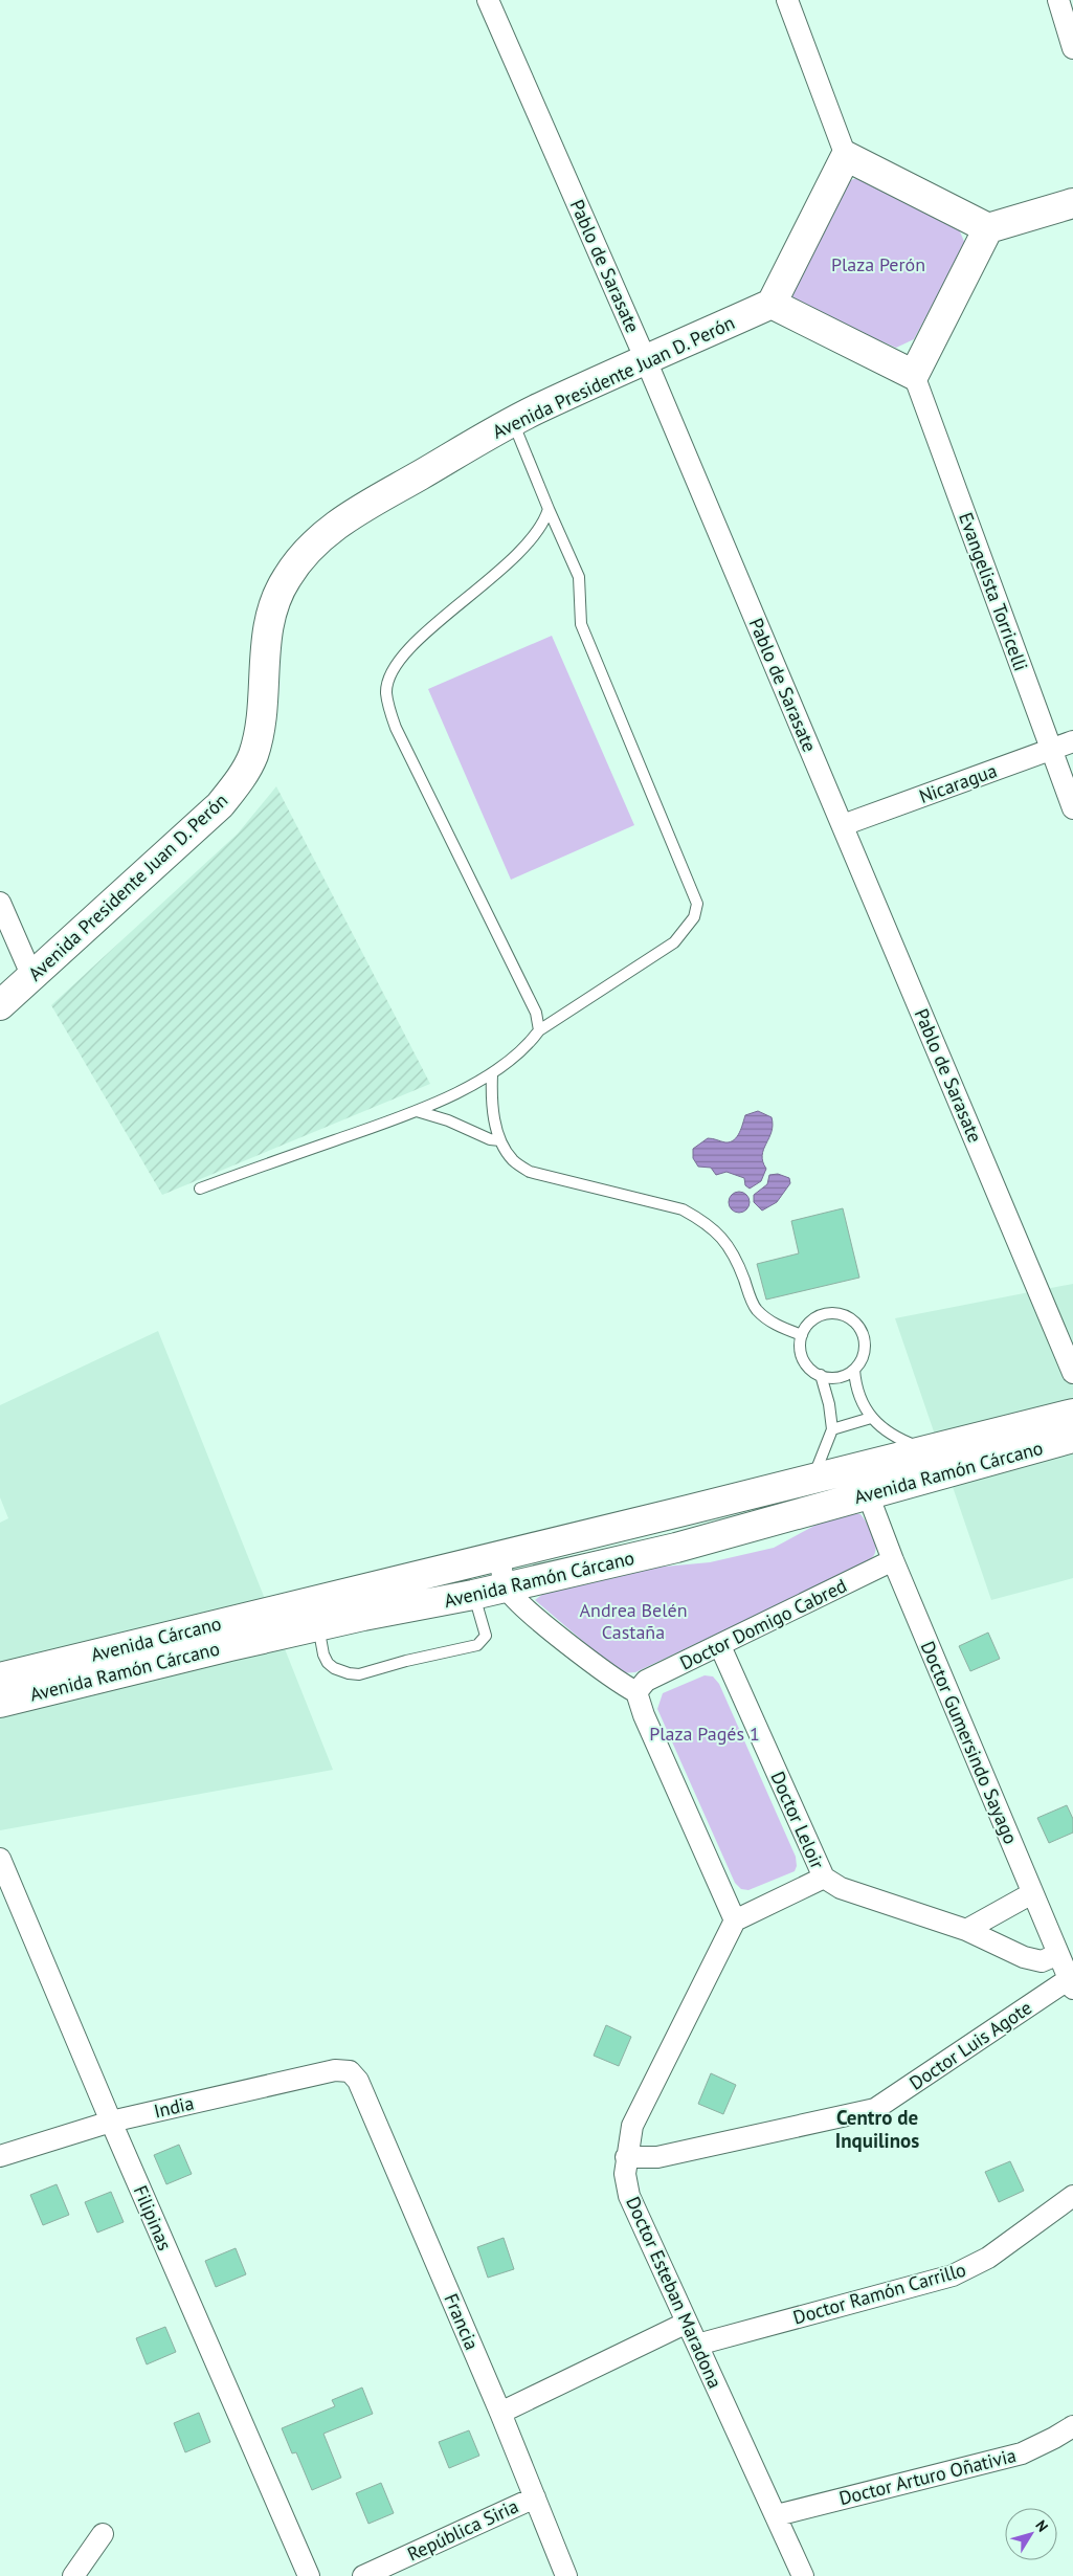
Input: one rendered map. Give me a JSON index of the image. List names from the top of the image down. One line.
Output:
{"streets":{"main road":["Avenida Presidente Juan D. Perón","Avenida Ramón Cárcano","Avenida Cárcano"],"street":["Pablo de Sarasate","Evangelista Torricelli","Nicaragua","Doctor Domigo Cabred","Doctor Gumersindo Sayago","Doctor Leloir","Doctor Luis Agote","India","Filipinas","Doctor Esteban Maradona","Doctor Ramón Carrillo","Francia","Doctor Arturo Oñativia","República Siria"]},"crossings":[["Pablo de Sarasate","Avenida Presidente Juan D. Perón"],["Pablo de Sarasate","Nicaragua"],["Evangelista Torricelli","Nicaragua"],["Avenida Ramón Cárcano","Avenida Cárcano"],["Avenida Ramón Cárcano","Doctor Gumersindo Sayago"],["Doctor Domigo Cabred","Doctor Gumersindo Sayago"],["Doctor Domigo Cabred","Doctor Leloir"],["Doctor Gumersindo Sayago","Doctor Leloir"],["Doctor Gumersindo Sayago","Doctor Luis Agote"],["Doctor Luis Agote","Doctor Esteban Maradona"],["India","Filipinas"],["India","Francia"],["Doctor Esteban Maradona","Doctor Ramón Carrillo"],["Doctor Esteban Maradona","Doctor Arturo Oñativia"],["Francia","República Siria"]],"districts":["Centro de Inquilinos"],"parks":["Plaza Perón","Andrea Belén Castaña","Plaza Pagés 1"],"north":"top right"}
